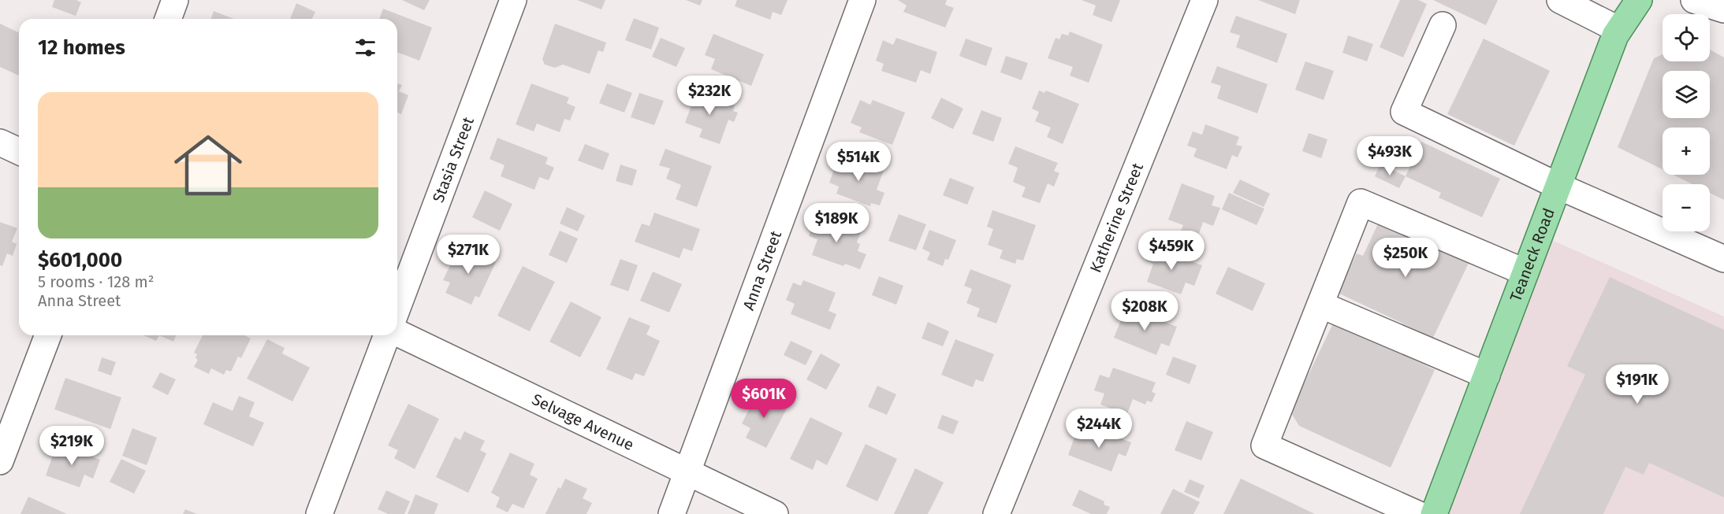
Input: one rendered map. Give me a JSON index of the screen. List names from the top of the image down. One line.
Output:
{"streets":{"main road":["Teaneck Road"],"street":["Stasia Street","Katherine Street","Anna Street","Selvage Avenue"]},"crossings":[["Anna Street","Selvage Avenue"]],"page":{"map_buttons":["+","−"],"heading":"12 homes","price":["$232K","$493K","$514K","$189K","$459K","$271K","$250K","$208K","$191K","$601K","$244K","$219K"],"list":[{"name":"$601,000","note":"5 rooms · 128 m² · Anna Street"}]}}
